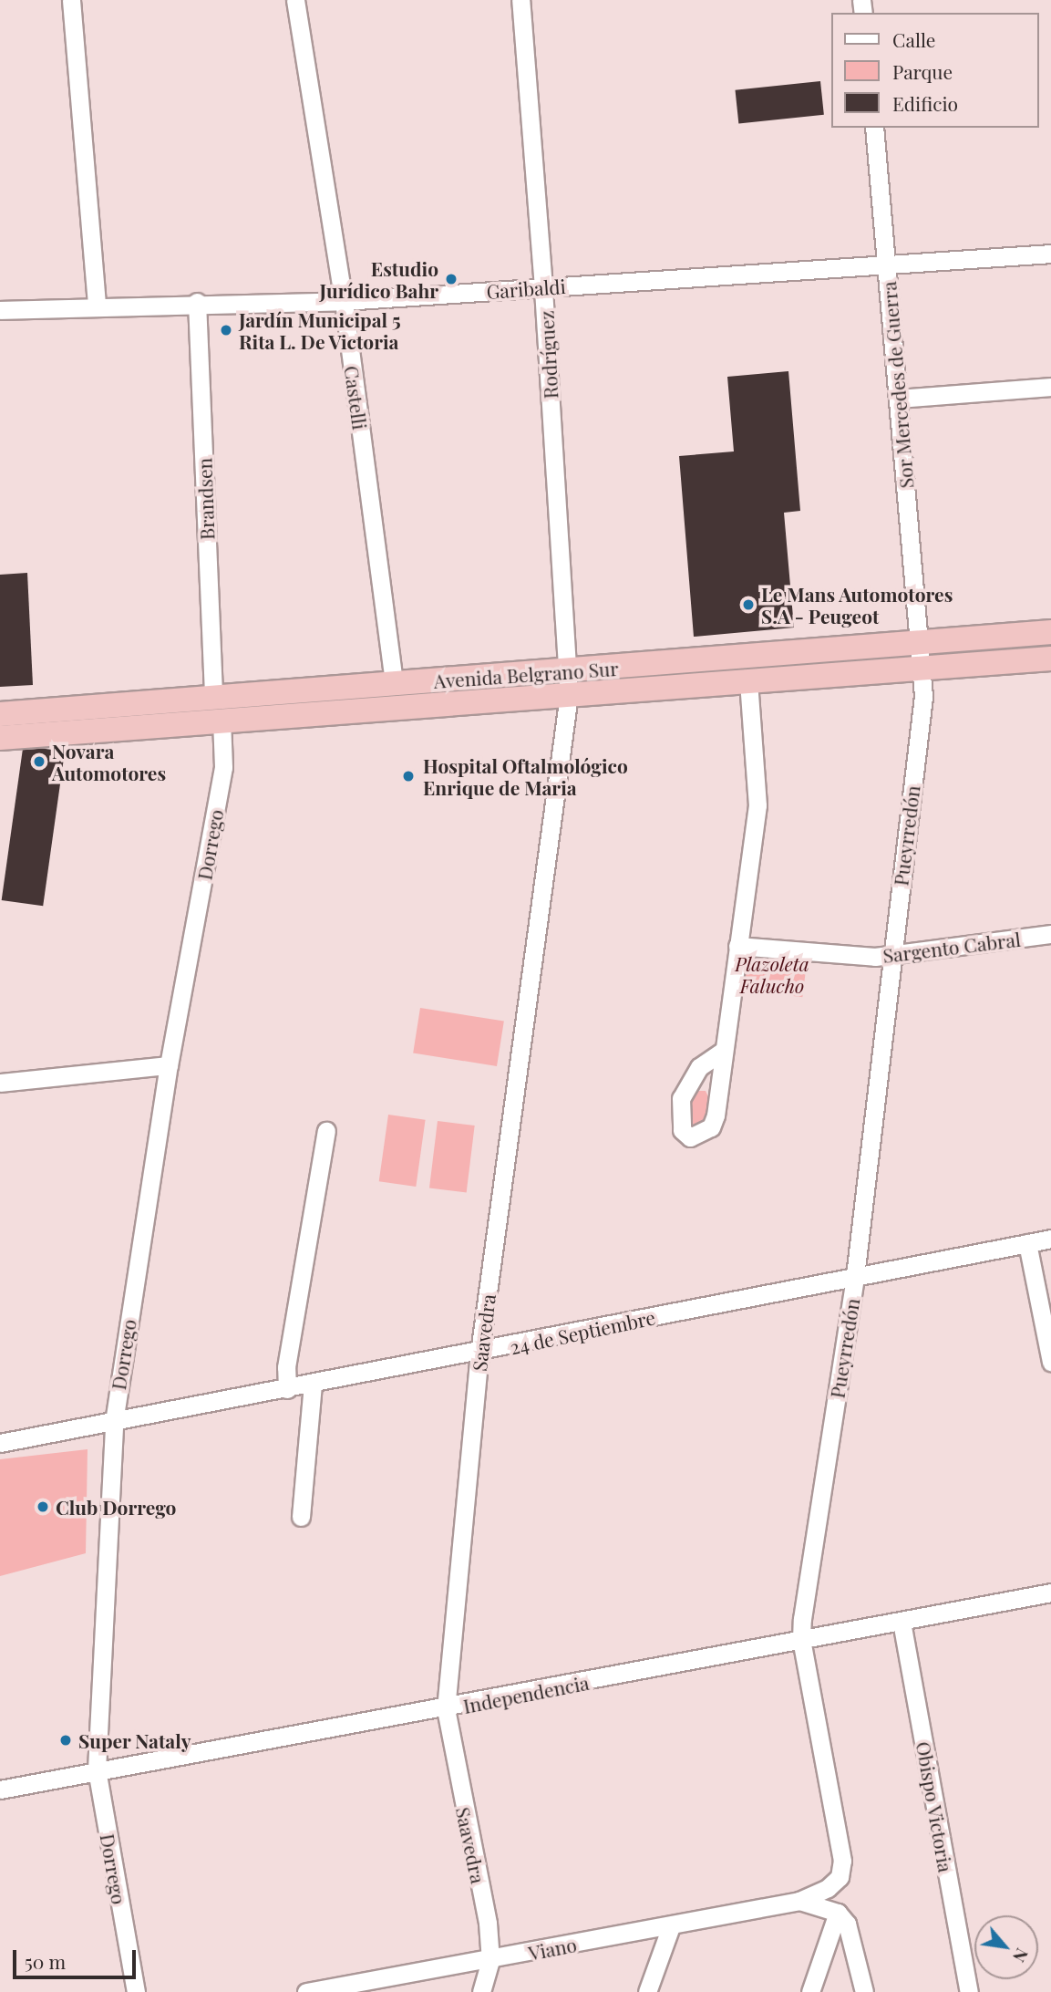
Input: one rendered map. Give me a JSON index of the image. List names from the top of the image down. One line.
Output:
{"streets":{"highway":["Avenida Belgrano Sur"],"street":["Garibaldi","Rodríguez","Sor Mercedes de Guerra","Castelli","Brandsen","Pueyrredón","Dorrego","Sargento Cabral","24 de Septiembre","Saavedra","Independencia","Obispo Victoria","Viano"]},"crossings":[["Garibaldi","Rodríguez"],["Garibaldi","Sor Mercedes de Guerra"],["Garibaldi","Castelli"],["Garibaldi","Brandsen"],["Rodríguez","Avenida Belgrano Sur"],["Rodríguez","Saavedra"],["Sor Mercedes de Guerra","Avenida Belgrano Sur"],["Sor Mercedes de Guerra","Pueyrredón"],["Castelli","Avenida Belgrano Sur"],["Brandsen","Avenida Belgrano Sur"],["Avenida Belgrano Sur","Pueyrredón"],["Avenida Belgrano Sur","Dorrego"],["Avenida Belgrano Sur","Saavedra"],["Pueyrredón","Sargento Cabral"],["Pueyrredón","24 de Septiembre"],["Pueyrredón","Independencia"],["Pueyrredón","Viano"],["Dorrego","24 de Septiembre"],["Dorrego","Independencia"],["24 de Septiembre","Saavedra"],["Saavedra","Independencia"],["Saavedra","Viano"],["Independencia","Obispo Victoria"]],"parks":["Plazoleta Falucho"],"places":["Estudio Jurídico Bahr","Jardín Municipal 5 Rita L. De Victoria","Le Mans Automotores S.A - Peugeot","Novara Automotores","Hospital Oftalmológico Enrique de Maria","Club Dorrego","Super Nataly"],"legend":["Calle","Parque","Edificio"],"scale_bar":"50 m","north":"bottom right"}
